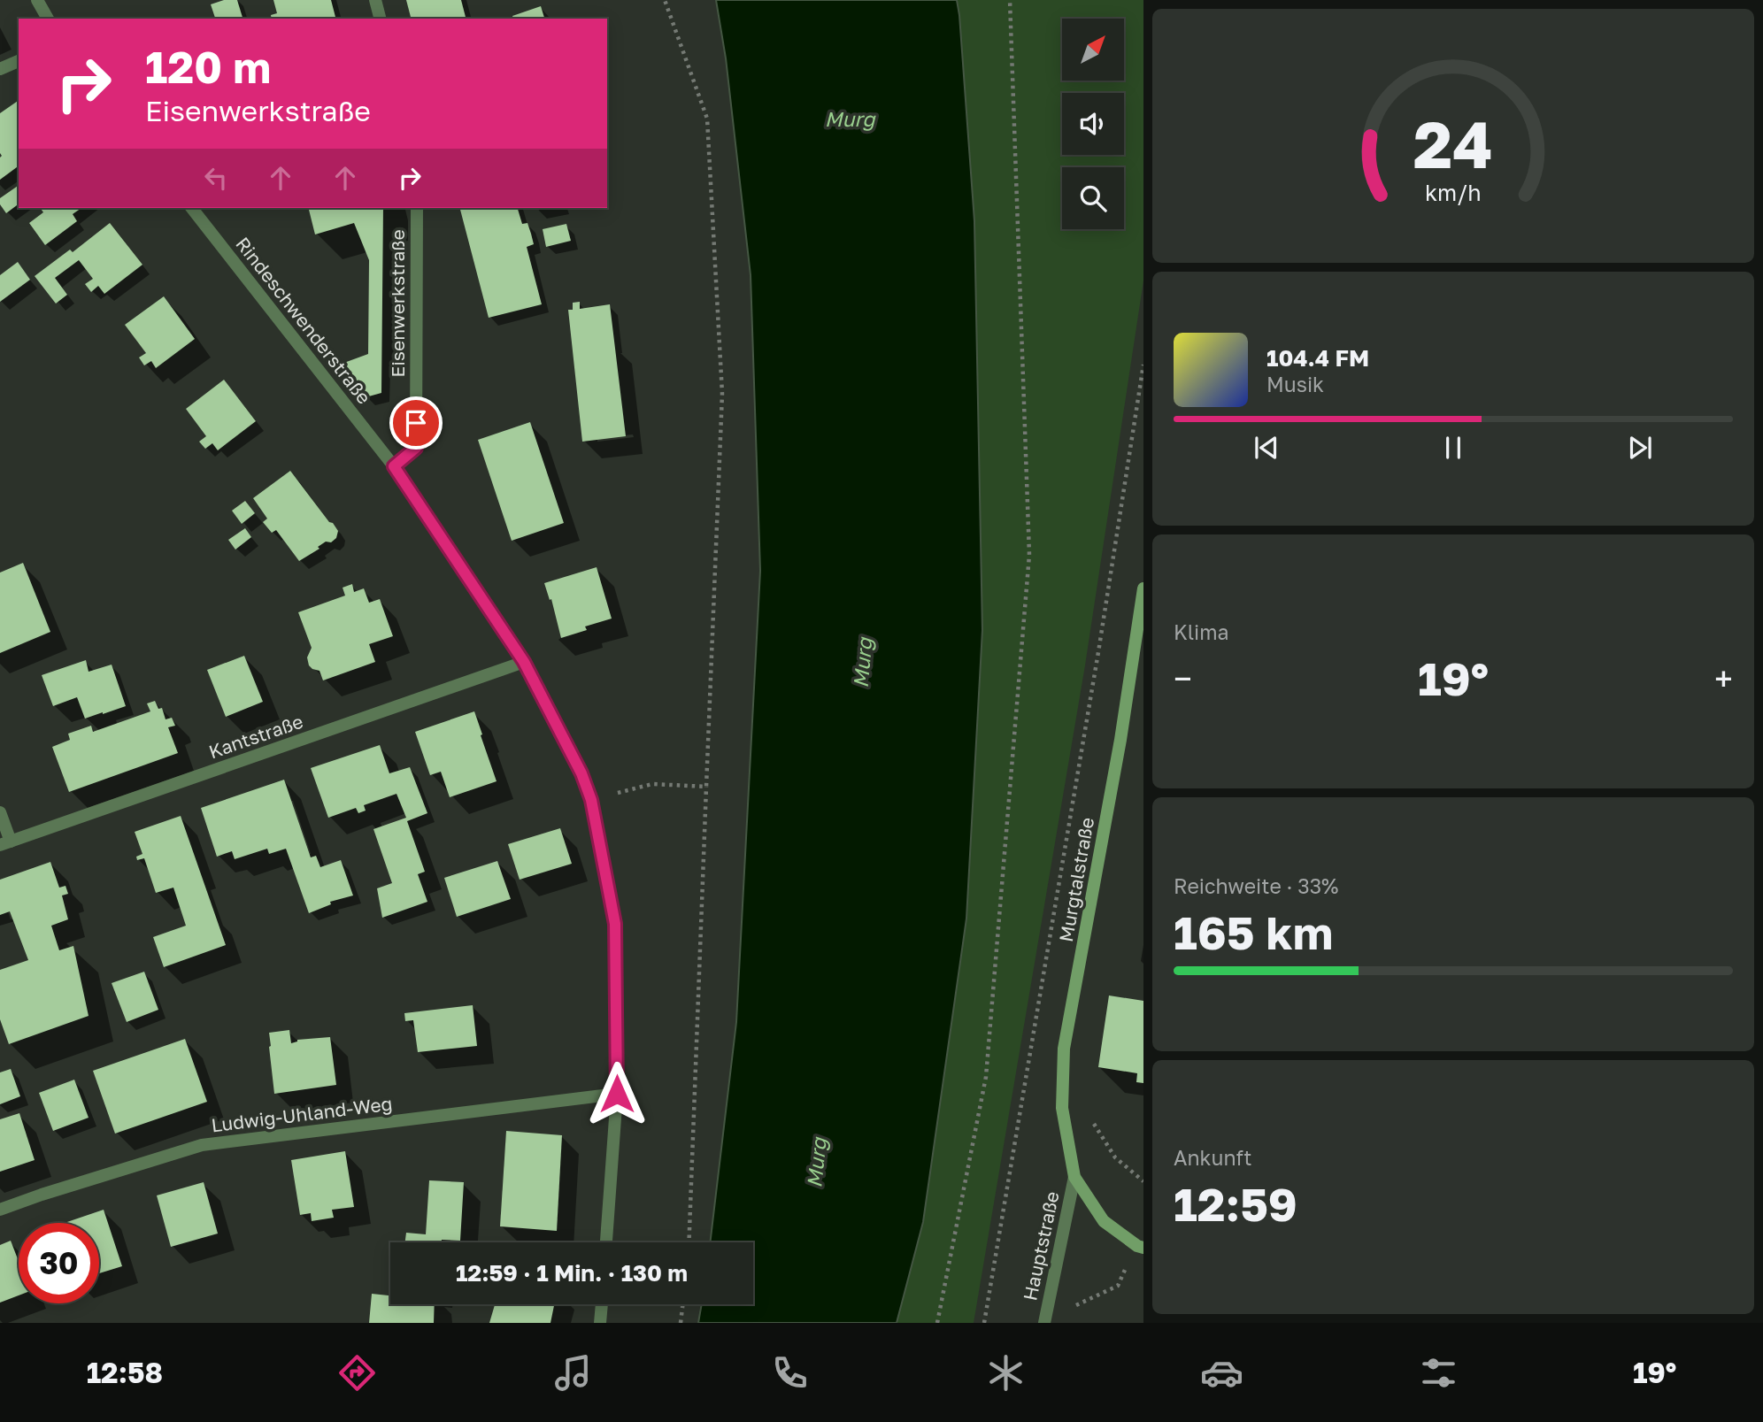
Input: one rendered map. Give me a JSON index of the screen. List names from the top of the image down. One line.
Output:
{"streets":{"street":["Eisenwerkstraße","Rindeschwenderstraße","Kantstraße","Murgtalstraße","Ludwig-Uhland-Weg","Hauptstraße"]},"crossings":[["Eisenwerkstraße","Rindeschwenderstraße"],["Rindeschwenderstraße","Kantstraße"],["Rindeschwenderstraße","Ludwig-Uhland-Weg"],["Murgtalstraße","Hauptstraße"]],"water":["Murg"],"north":"top right","page":{"turn":["120 m","Eisenwerkstraße"],"song":["104.4 FM","Musik"],"tile":["Klima",["Reichweite · 33%","165 km"],["Ankunft","12:59"]],"heat":["−","19°","+"],"limit":"30","trip":"12:59 · 1 Min. · 130 m","tabs":["12:58","19°"],"gauge":["24","km/h"]}}
